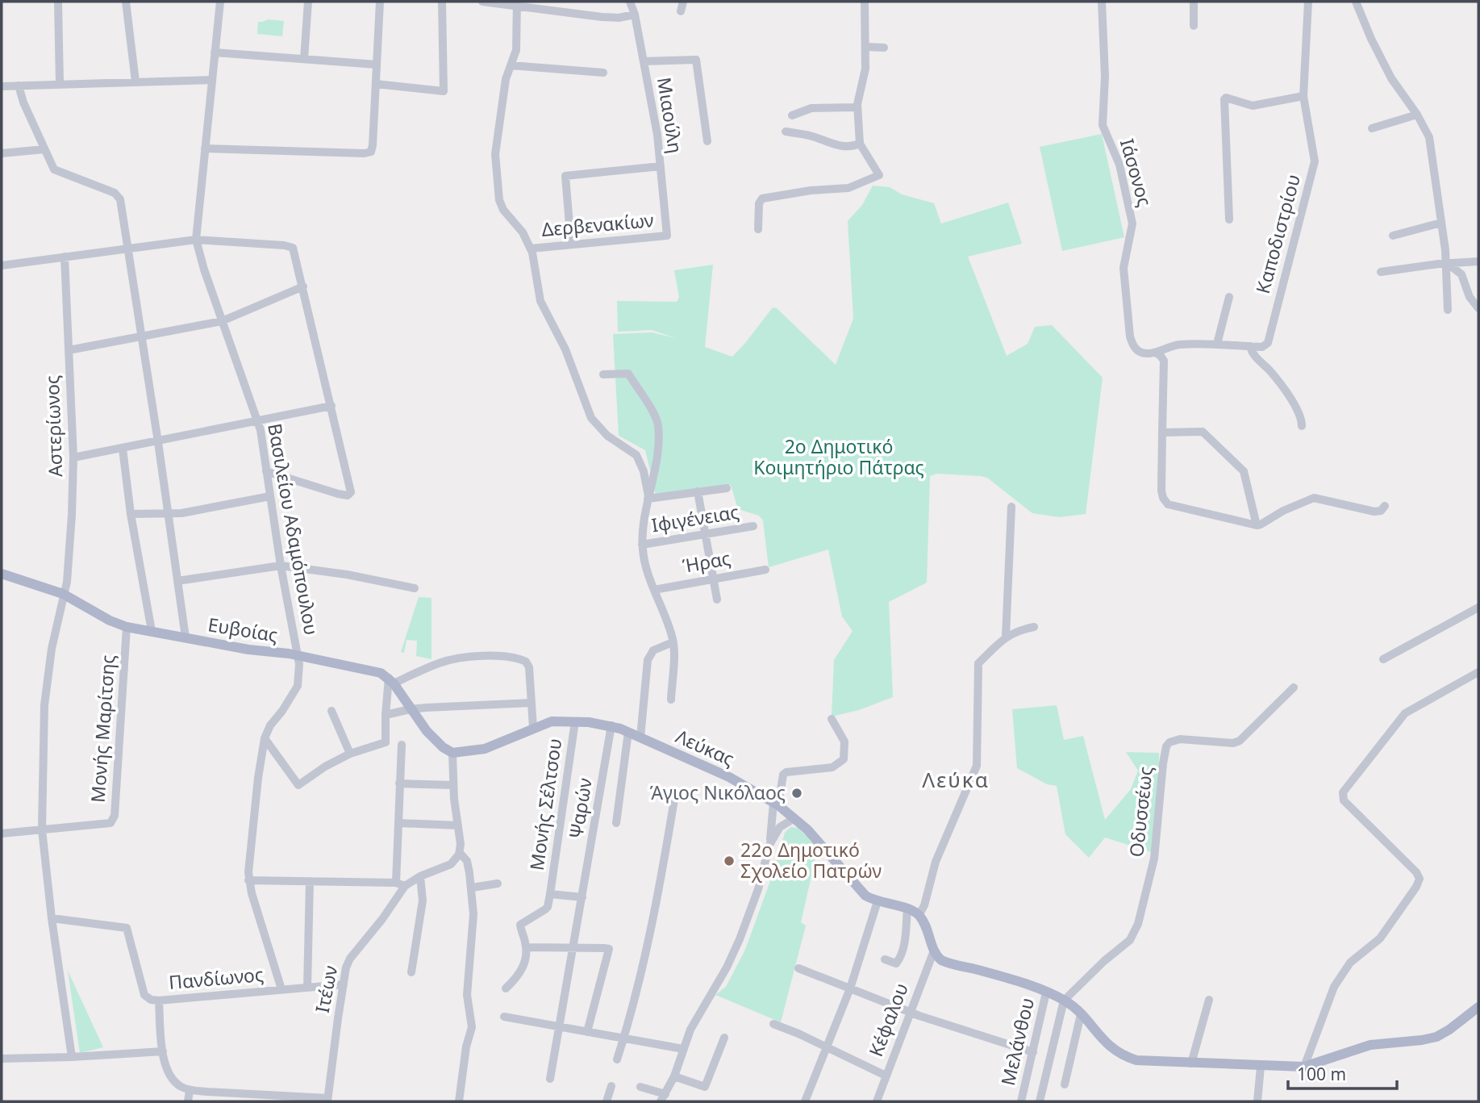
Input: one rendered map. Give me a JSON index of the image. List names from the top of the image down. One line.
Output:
{"streets":{"main road":["Ευβοίας","Λεύκας"],"street":["Μιαούλη","Ιάσονος","Δερβενακίων","Καποδιστρίου","Αστερίωνος","Ιφιγένειας","Βασιλείου Αδαμόπουλου","Ήρας","Μονής Μαρίτσης","Μονής Σέλτσου","Ψαρών","Οδυσσέως","Πανδίωνος","Ιτέων","Κέφαλου","Μελάνθου"]},"crossings":[["Μιαούλη","Δερβενακίων"],["Αστερίωνος","Ευβοίας"],["Αστερίωνος","Μονής Μαρίτσης"],["Βασιλείου Αδαμόπουλου","Ευβοίας"],["Βασιλείου Αδαμόπουλου","Πανδίωνος"],["Ευβοίας","Μονής Μαρίτσης"],["Λεύκας","Μονής Σέλτσου"],["Λεύκας","Ψαρών"],["Μονής Σέλτσου","Ψαρών"],["Πανδίωνος","Ιτέων"]],"districts":["Λεύκα"],"parks":["2o Δημοτικό Κοιμητήριο Πάτρας"],"places":["Άγιος Νικόλαος","22ο Δημοτικό Σχολείο Πατρών"],"scale_bar":"100 m"}
